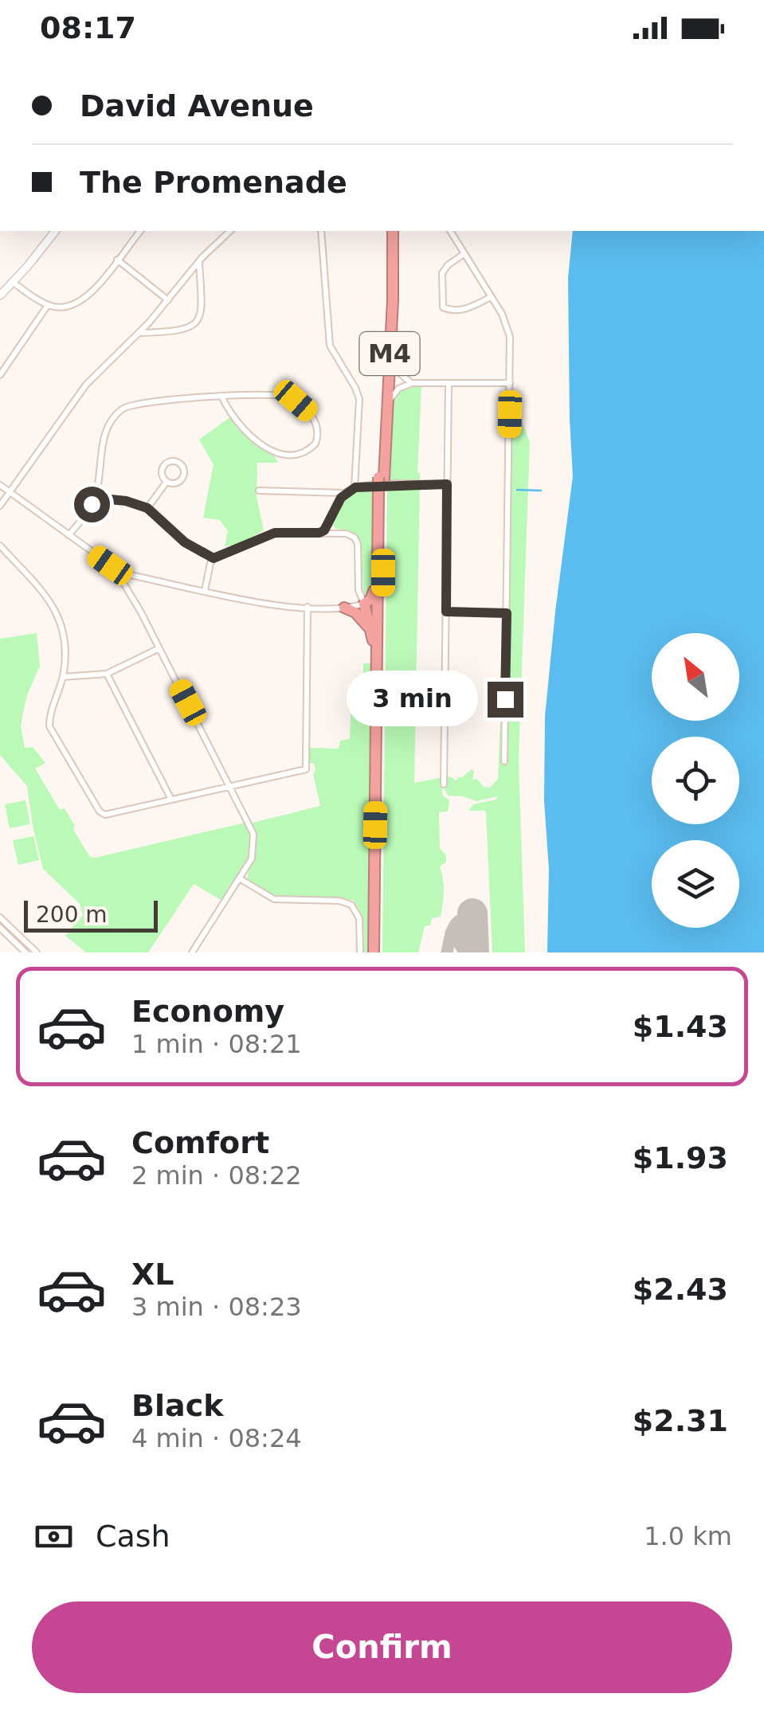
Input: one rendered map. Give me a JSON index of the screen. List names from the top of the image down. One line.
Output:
{"streets":{"highway":["M4"]},"scale_bar":"200 m","north":"top left","page":{"status":"08:17","banner":["David Avenue","The Promenade"],"bubble":"3 min","scale":"200 m","list":[{"name":"Economy","note":"1 min · 08:21","value":"$1.43"},{"name":"Comfort","note":"2 min · 08:22","value":"$1.93"},{"name":"XL","note":"3 min · 08:23","value":"$2.43"},{"name":"Black","note":"4 min · 08:24","value":"$2.31"}],"pay":["Cash","1.0 km"],"buttons":"Confirm"}}
